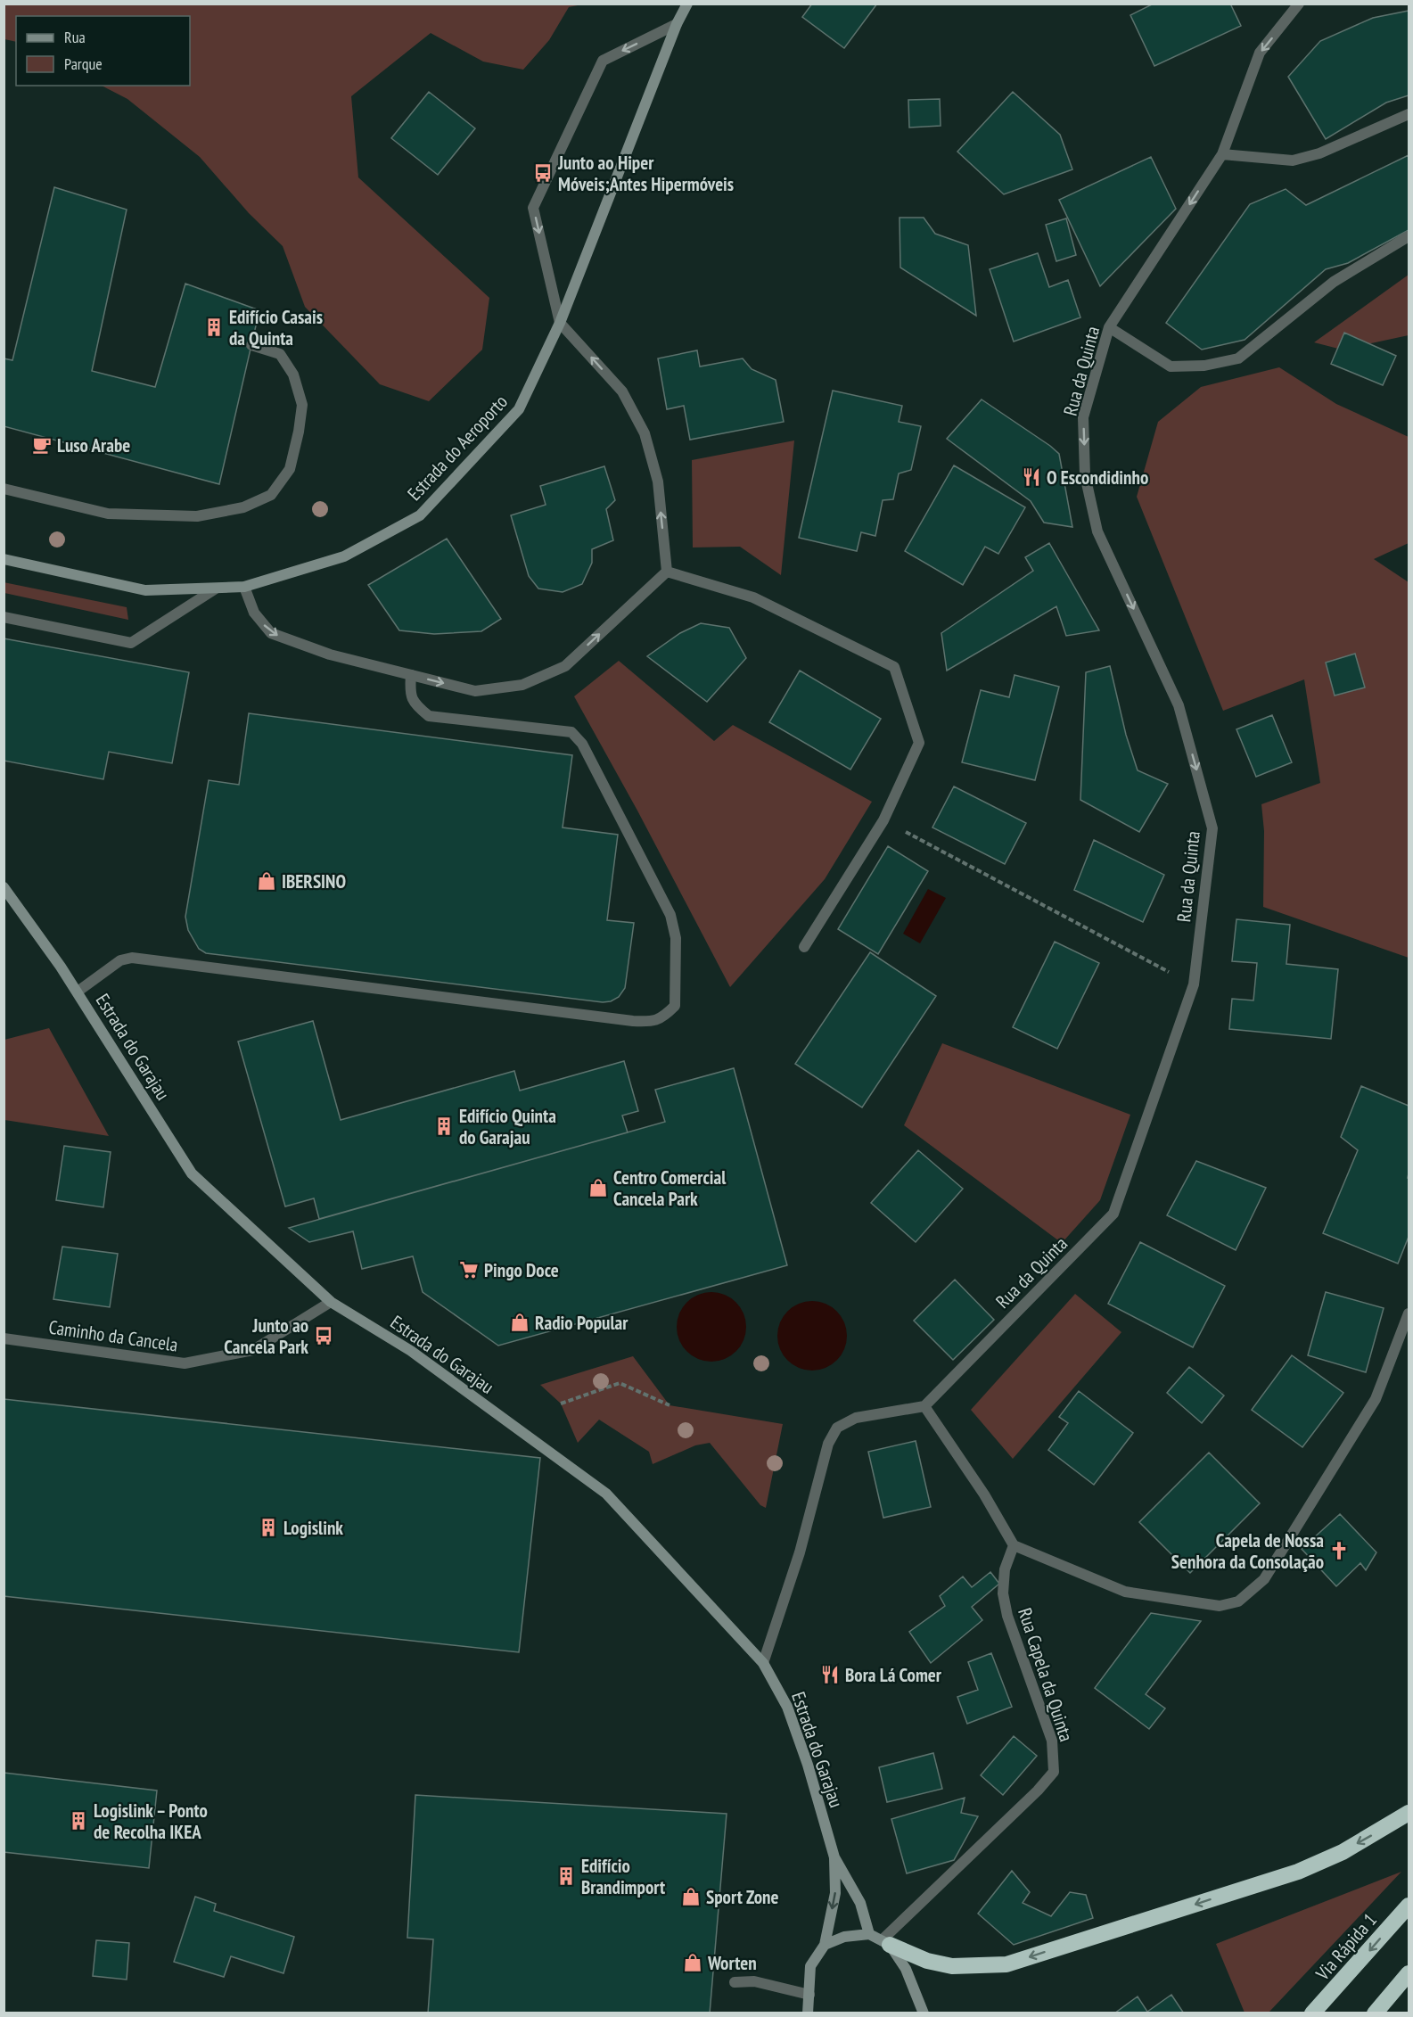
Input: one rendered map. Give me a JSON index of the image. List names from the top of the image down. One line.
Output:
{"streets":{"highway":["Via Rápida 1"],"street":["Rua da Quinta","Estrada do Aeroporto","Estrada do Garajau","Caminho da Cancela","Rua Capela da Quinta"]},"crossings":[["Estrada do Garajau","Caminho da Cancela"]],"one_way":["Rua da Quinta"],"places":{"bus stop":["Junto ao Hiper Móveis;Antes Hipermóveis","Junto ao Cancela Park"],"building":["Edifício Casais da Quinta","Edifício Quinta do Garajau","Logislink","Logislink – Ponto de Recolha IKEA","Edifício Brandimport"],"cafe":["Luso Arabe"],"restaurant":["O Escondidinho","Bora Lá Comer"],"shop":["IBERSINO","Centro Comercial Cancela Park","Radio Popular","Sport Zone","Worten"],"supermarket":["Pingo Doce"],"church":["Capela de Nossa Senhora da Consolação"]},"legend":["Rua","Parque"]}
